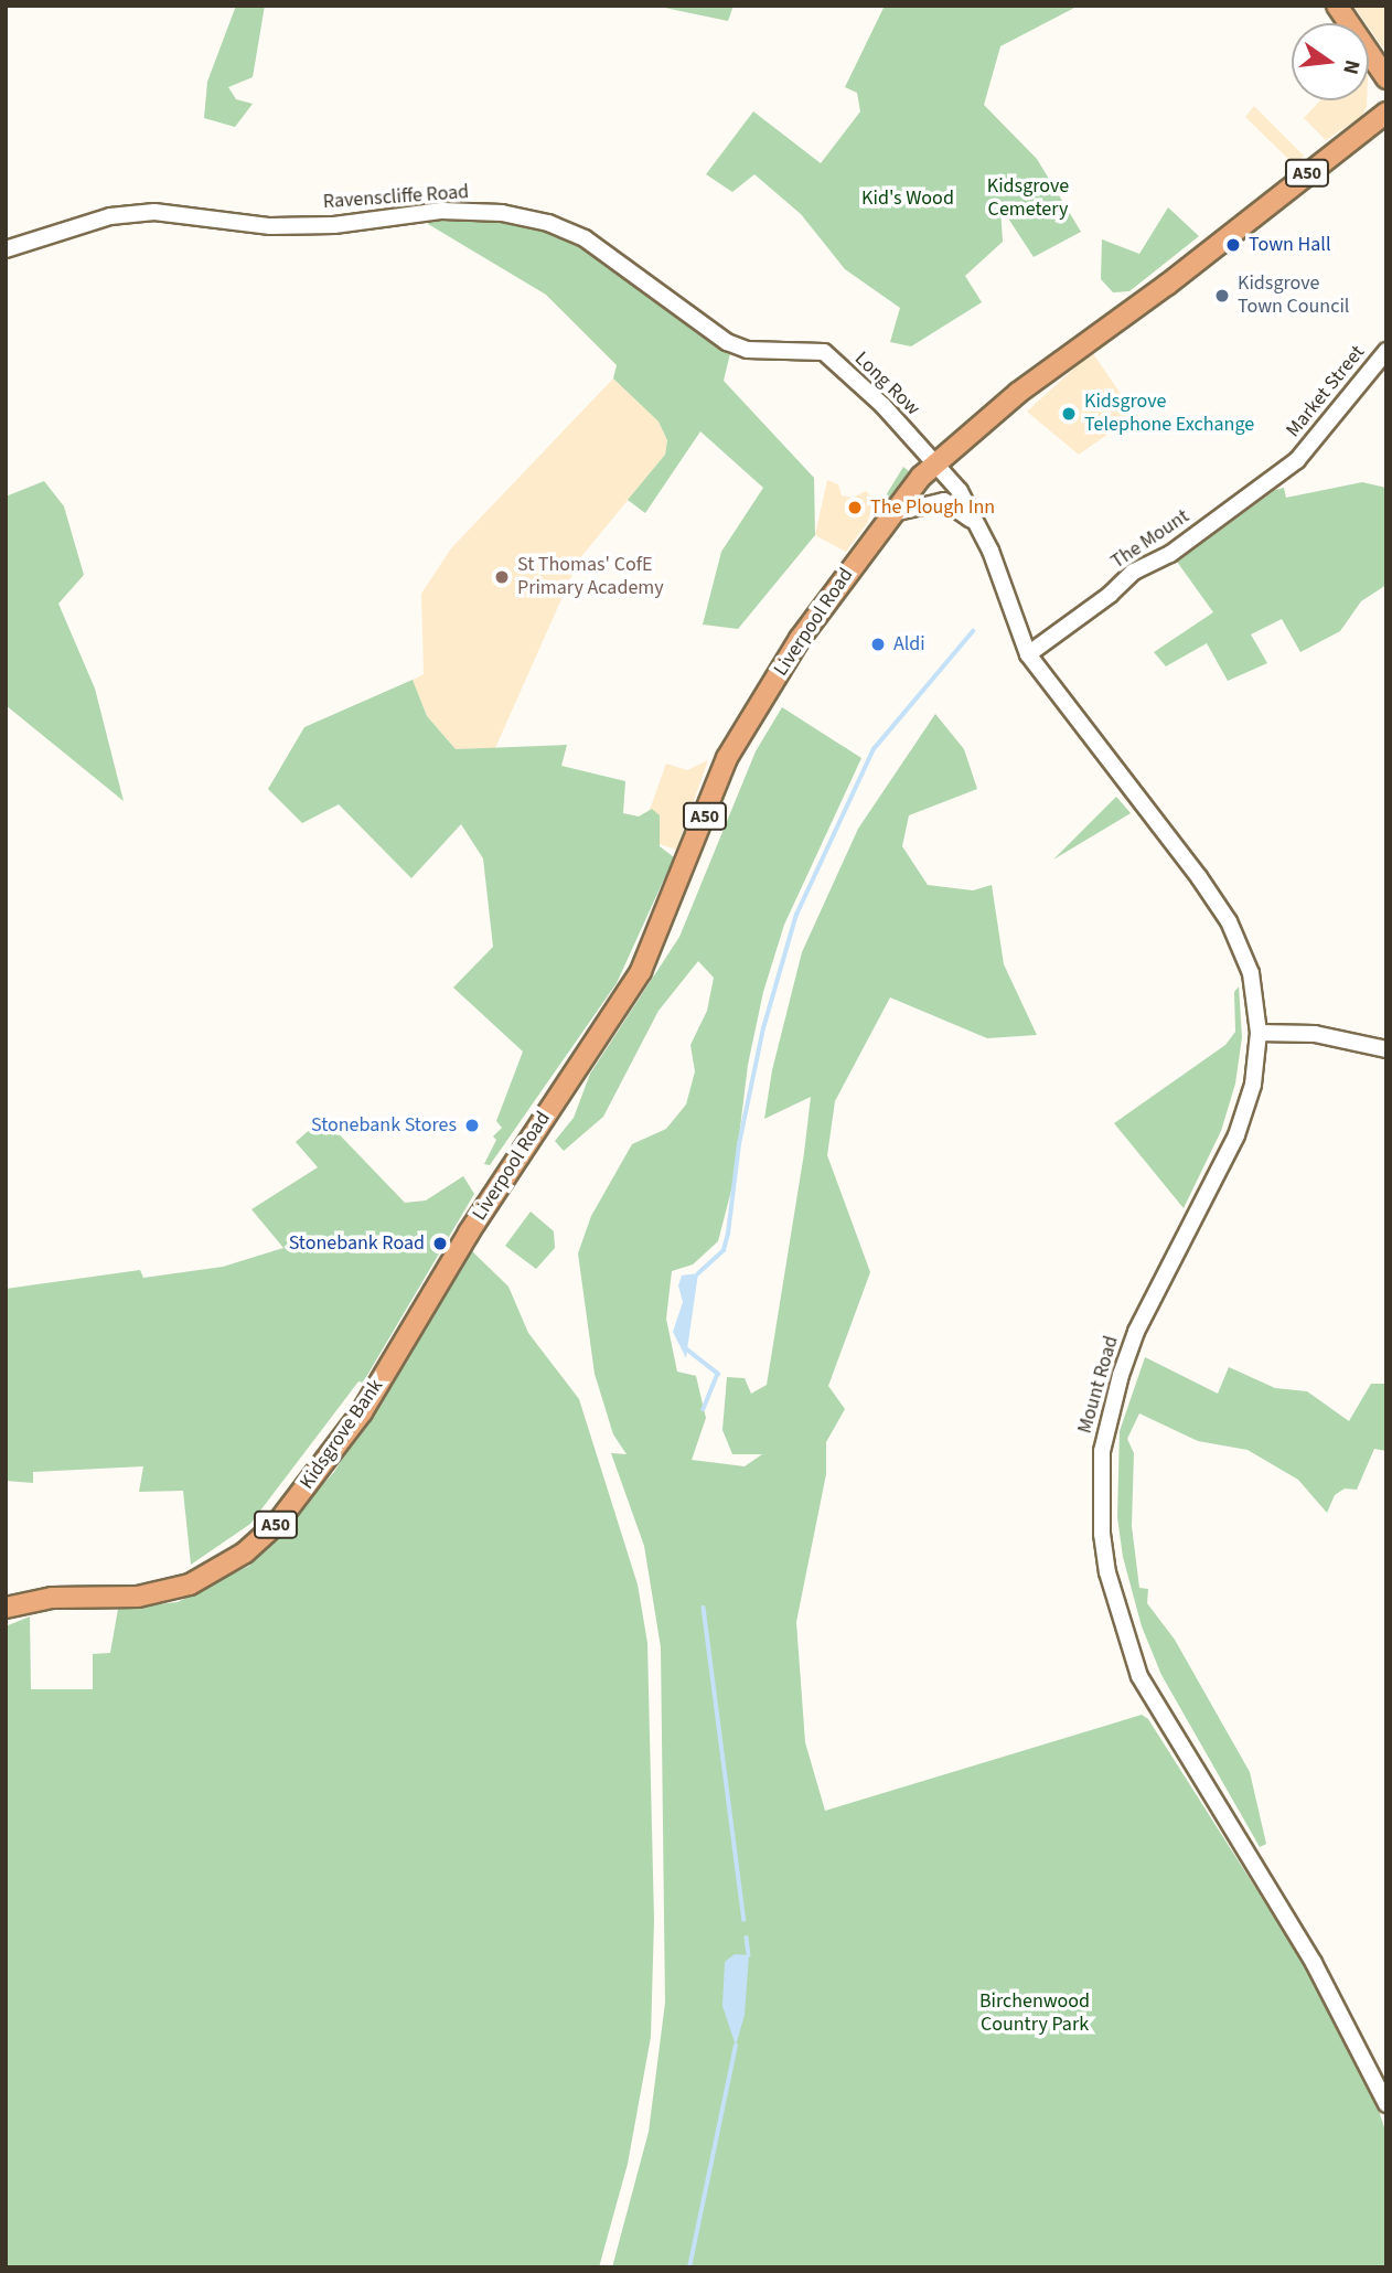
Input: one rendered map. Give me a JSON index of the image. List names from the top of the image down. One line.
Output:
{"streets":{"main road":["A50","Liverpool Road","Kidsgrove Bank"],"street":["Ravenscliffe Road","Long Row","Market Street","The Mount","Mount Road"]},"crossings":[["Ravenscliffe Road","Long Row"],["Long Row","Liverpool Road"],["Market Street","The Mount"],["The Mount","Mount Road"],["Liverpool Road","Kidsgrove Bank"]],"parks":["Kidsgrove Cemetery","Kid's Wood","Birchenwood Country Park"],"places":["Town Hall","Kidsgrove Town Council","Kidsgrove Telephone Exchange","The Plough Inn","St Thomas' CofE Primary Academy","Aldi","Stonebank Stores","Stonebank Road"],"north":"right"}
